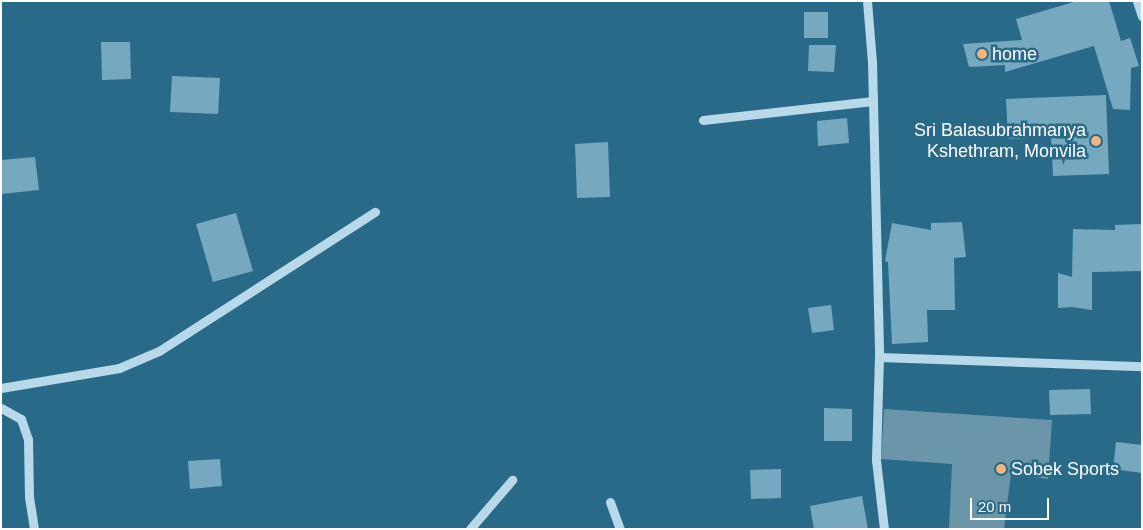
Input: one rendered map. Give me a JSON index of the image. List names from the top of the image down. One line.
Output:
{"places":["home","Sri Balasubrahmanya Kshethram, Monvila","Sobek Sports"],"scale_bar":"20 m"}
